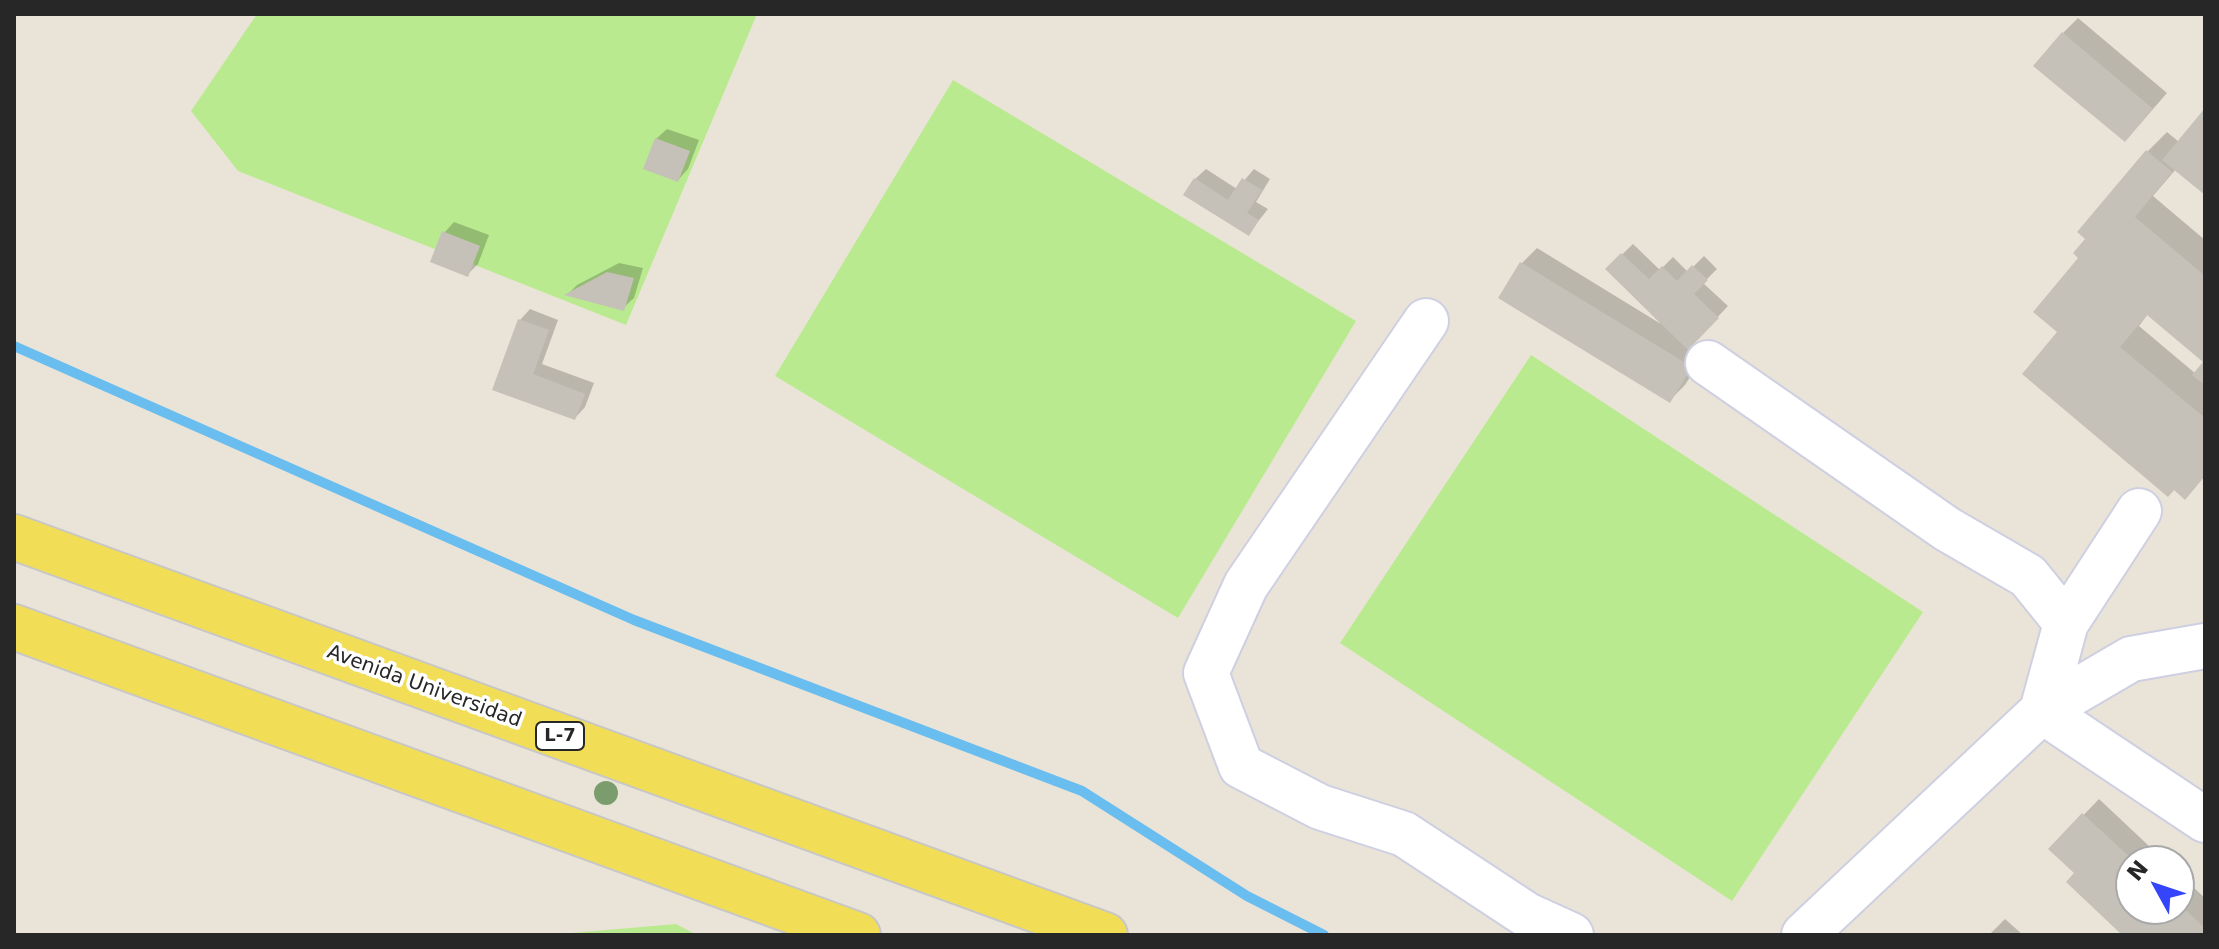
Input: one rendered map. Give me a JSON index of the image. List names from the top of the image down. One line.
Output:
{"streets":{"main road":["Avenida Universidad","L-7"]},"north":"top left"}
